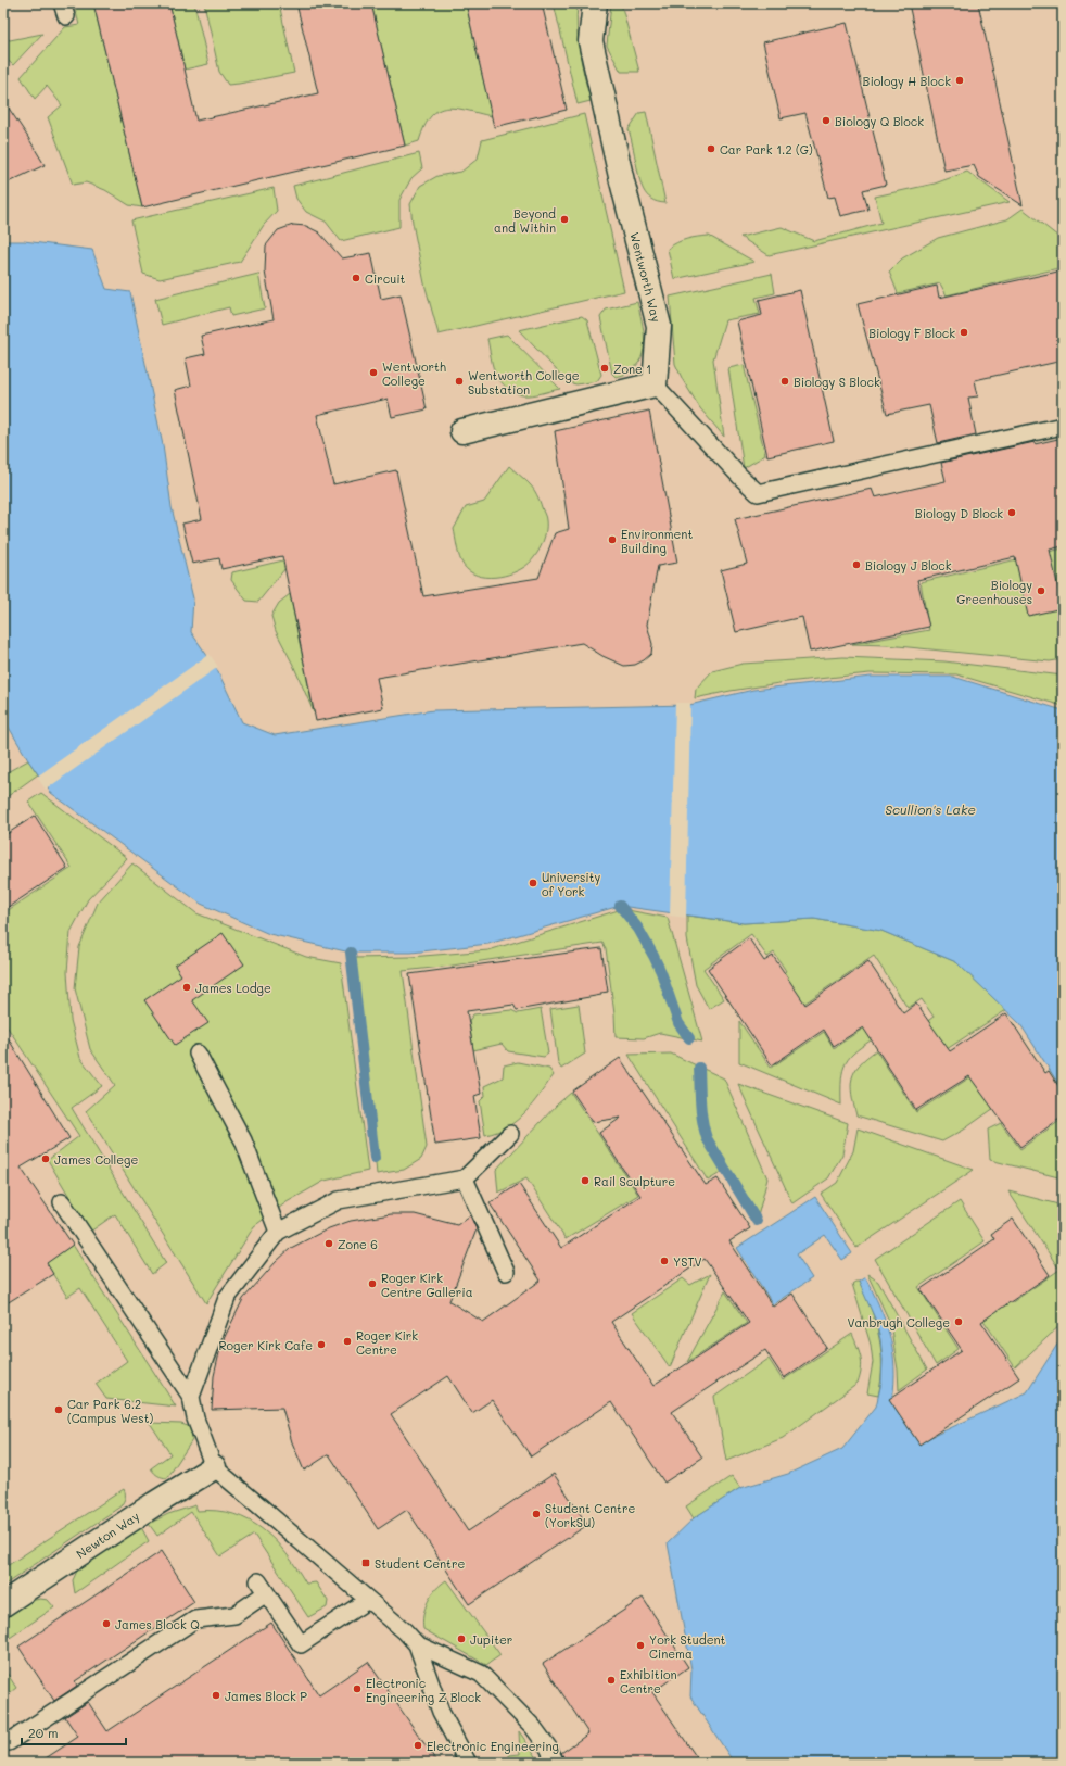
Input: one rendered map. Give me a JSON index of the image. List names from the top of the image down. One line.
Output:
{"streets":{"street":["Wentworth Way","Newton Way"]},"water":["Scullion's Lake"],"places":{"other":["Biology H Block","Biology Q Block","Car Park 1.2 (G)","Beyond and Within","Circuit","Biology F Block","Zone 1","Wentworth College","Wentworth College Substation","Biology S Block","Biology D Block","Environment Building","Biology J Block","Biology Greenhouses","University of York","James Lodge","James College","Rail Sculpture","Zone 6","YSTV","Roger Kirk Centre Galleria","Vanbrugh College","Roger Kirk Centre","Roger Kirk Cafe","Car Park 6.2 (Campus West)","Student Centre (YorkSU)","James Block Q","Jupiter","York Student Cinema","Exhibition Centre","Electronic Engineering Z Block","James Block P","Electronic Engineering"],"transit":["Student Centre"]},"scale_bar":"20 m"}
